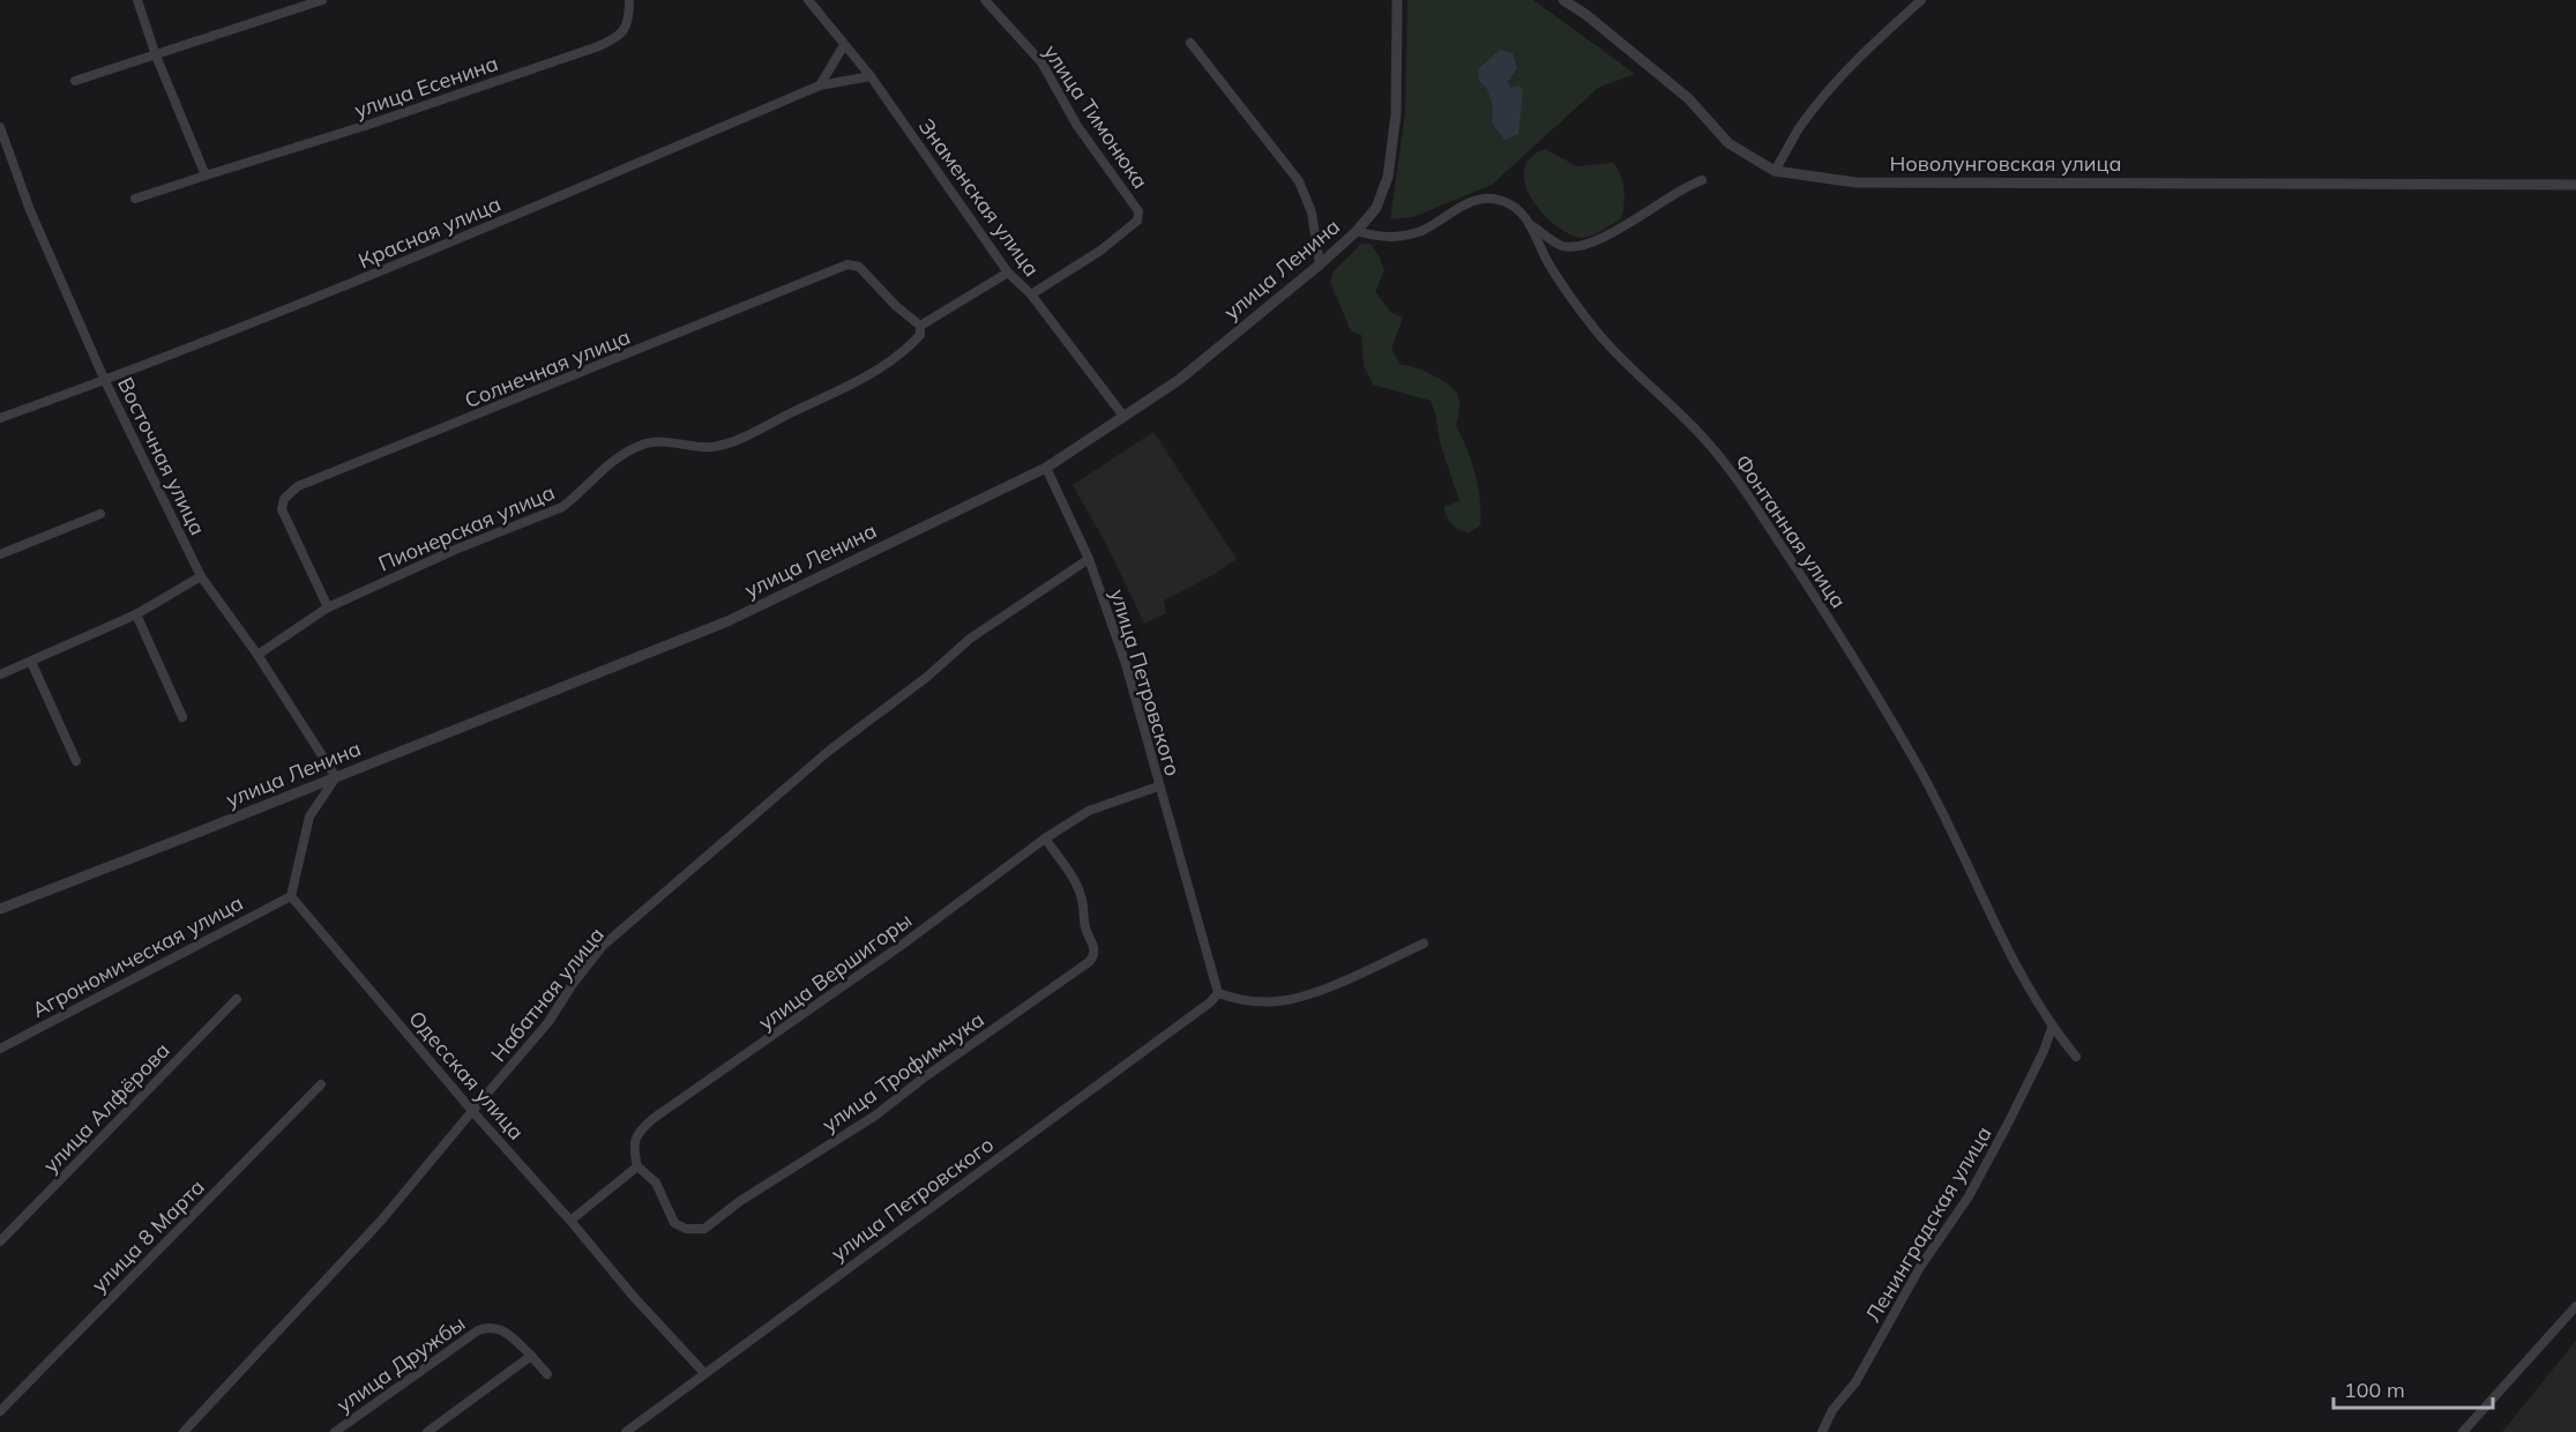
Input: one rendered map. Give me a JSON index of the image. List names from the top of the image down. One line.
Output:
{"streets":{"street":["улица Есенина","улица Тимонюка","Новолунговская улица","Знаменская улица","Красная улица","улица Ленина","Солнечная улица","Восточная улица","Пионерская улица","Фонтанная улица","улица Петровского","Агрономическая улица","улица Вершигоры","Набатная улица","улица Трофимчука","Одесская улица","улица Алфёрова","Ленинградская улица","улица 8 Марта","улица Дружбы"]},"crossings":[["улица Тимонюка","Знаменская улица"],["Знаменская улица","Красная улица"],["Знаменская улица","улица Ленина"],["Знаменская улица","Пионерская улица"],["Красная улица","Восточная улица"],["улица Ленина","Восточная улица"],["улица Ленина","Фонтанная улица"],["улица Ленина","улица Петровского"],["Солнечная улица","Пионерская улица"],["Восточная улица","Пионерская улица"],["Фонтанная улица","Ленинградская улица"],["улица Петровского","улица Вершигоры"],["улица Петровского","Набатная улица"],["улица Петровского","Одесская улица"],["Агрономическая улица","Одесская улица"],["улица Вершигоры","улица Трофимчука"],["Набатная улица","Одесская улица"]],"scale_bar":"100 m"}
